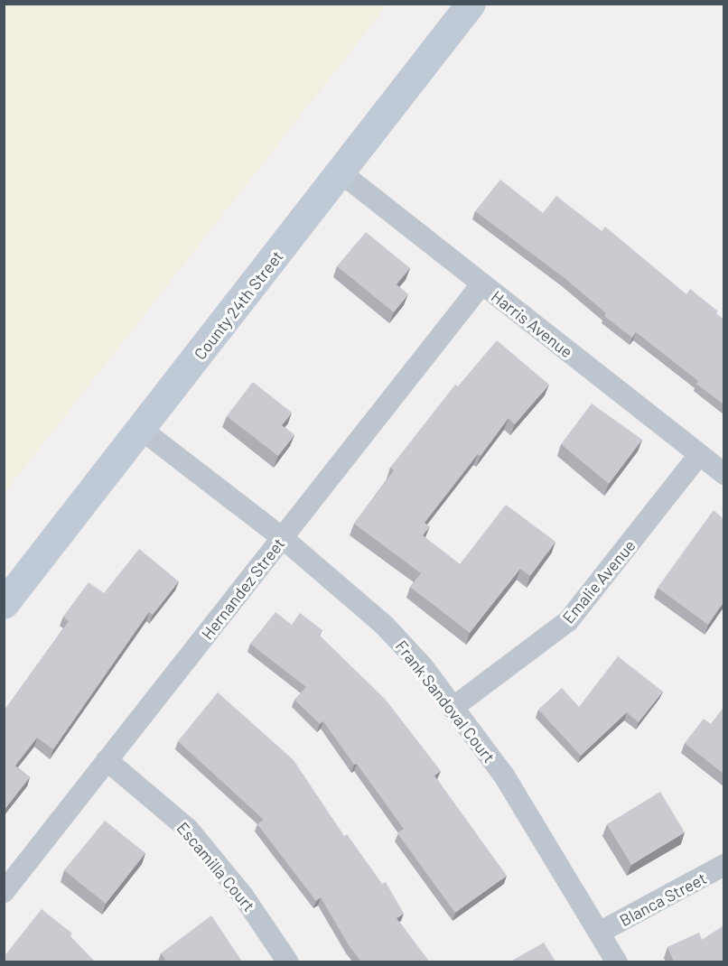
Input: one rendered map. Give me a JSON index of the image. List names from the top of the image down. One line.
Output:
{"streets":{"main road":["County 24th Street"],"street":["Harris Avenue","Emalie Avenue","Hernandez Street","Frank Sandoval Court","Escamilla Court","Blanca Street"]},"crossings":[["County 24th Street","Harris Avenue"],["County 24th Street","Frank Sandoval Court"],["Harris Avenue","Emalie Avenue"],["Harris Avenue","Hernandez Street"],["Emalie Avenue","Frank Sandoval Court"],["Hernandez Street","Frank Sandoval Court"],["Hernandez Street","Escamilla Court"],["Frank Sandoval Court","Blanca Street"]]}
